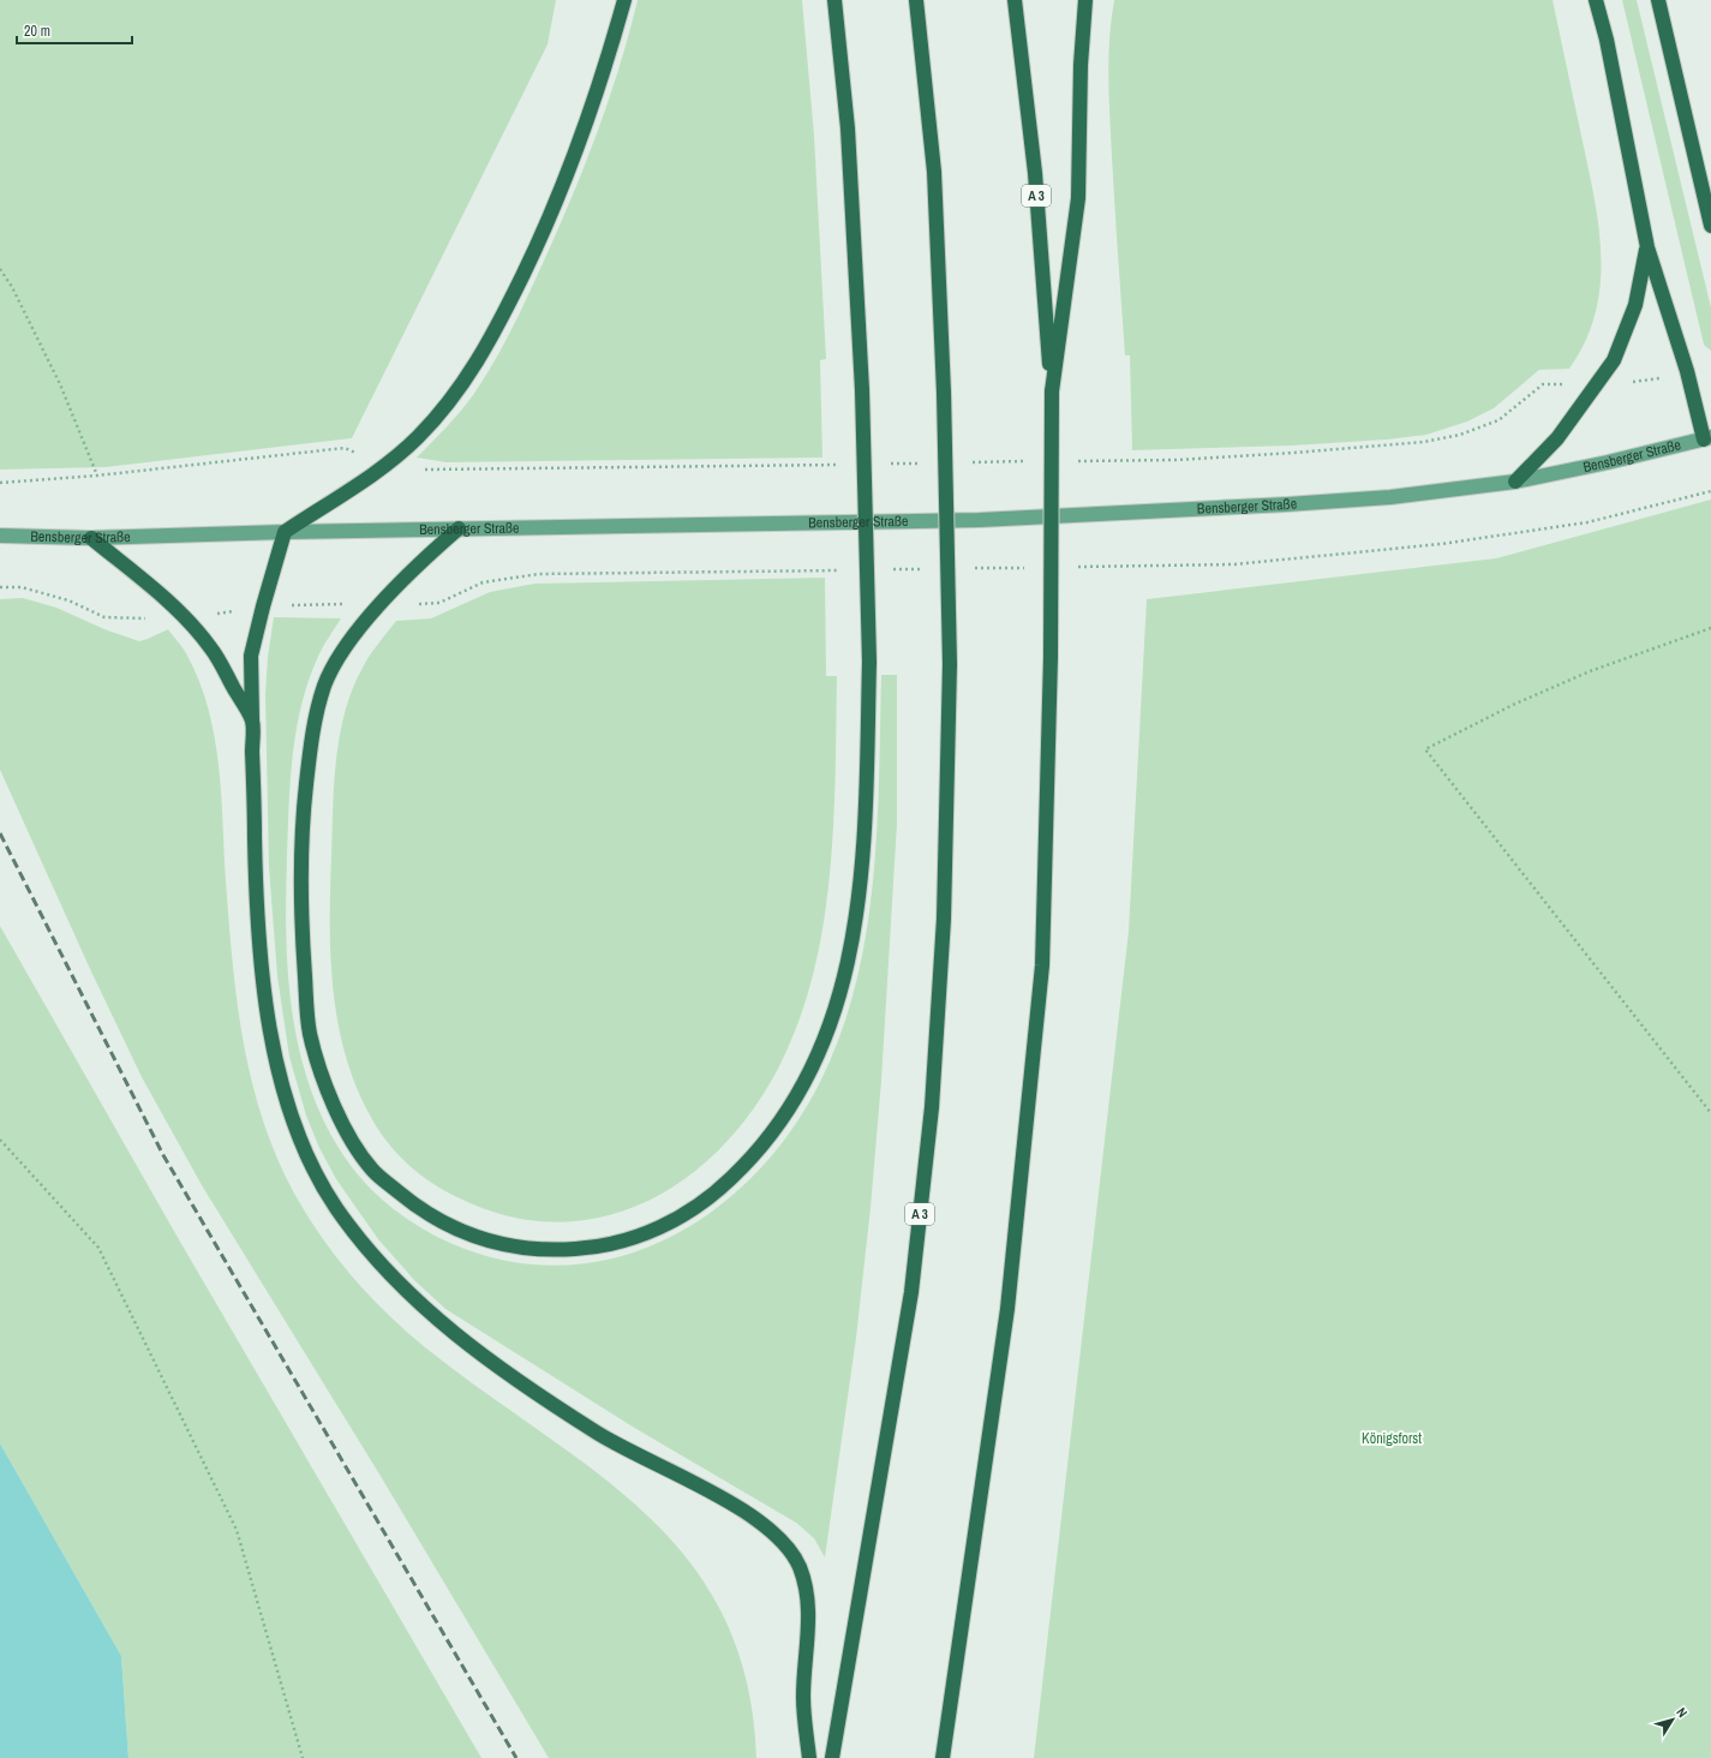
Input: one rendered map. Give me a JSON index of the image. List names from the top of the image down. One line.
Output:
{"streets":{"highway":["A 3"],"main road":["Bensberger Straße"]},"parks":["Königsforst"],"scale_bar":"20 m","north":"top right"}
